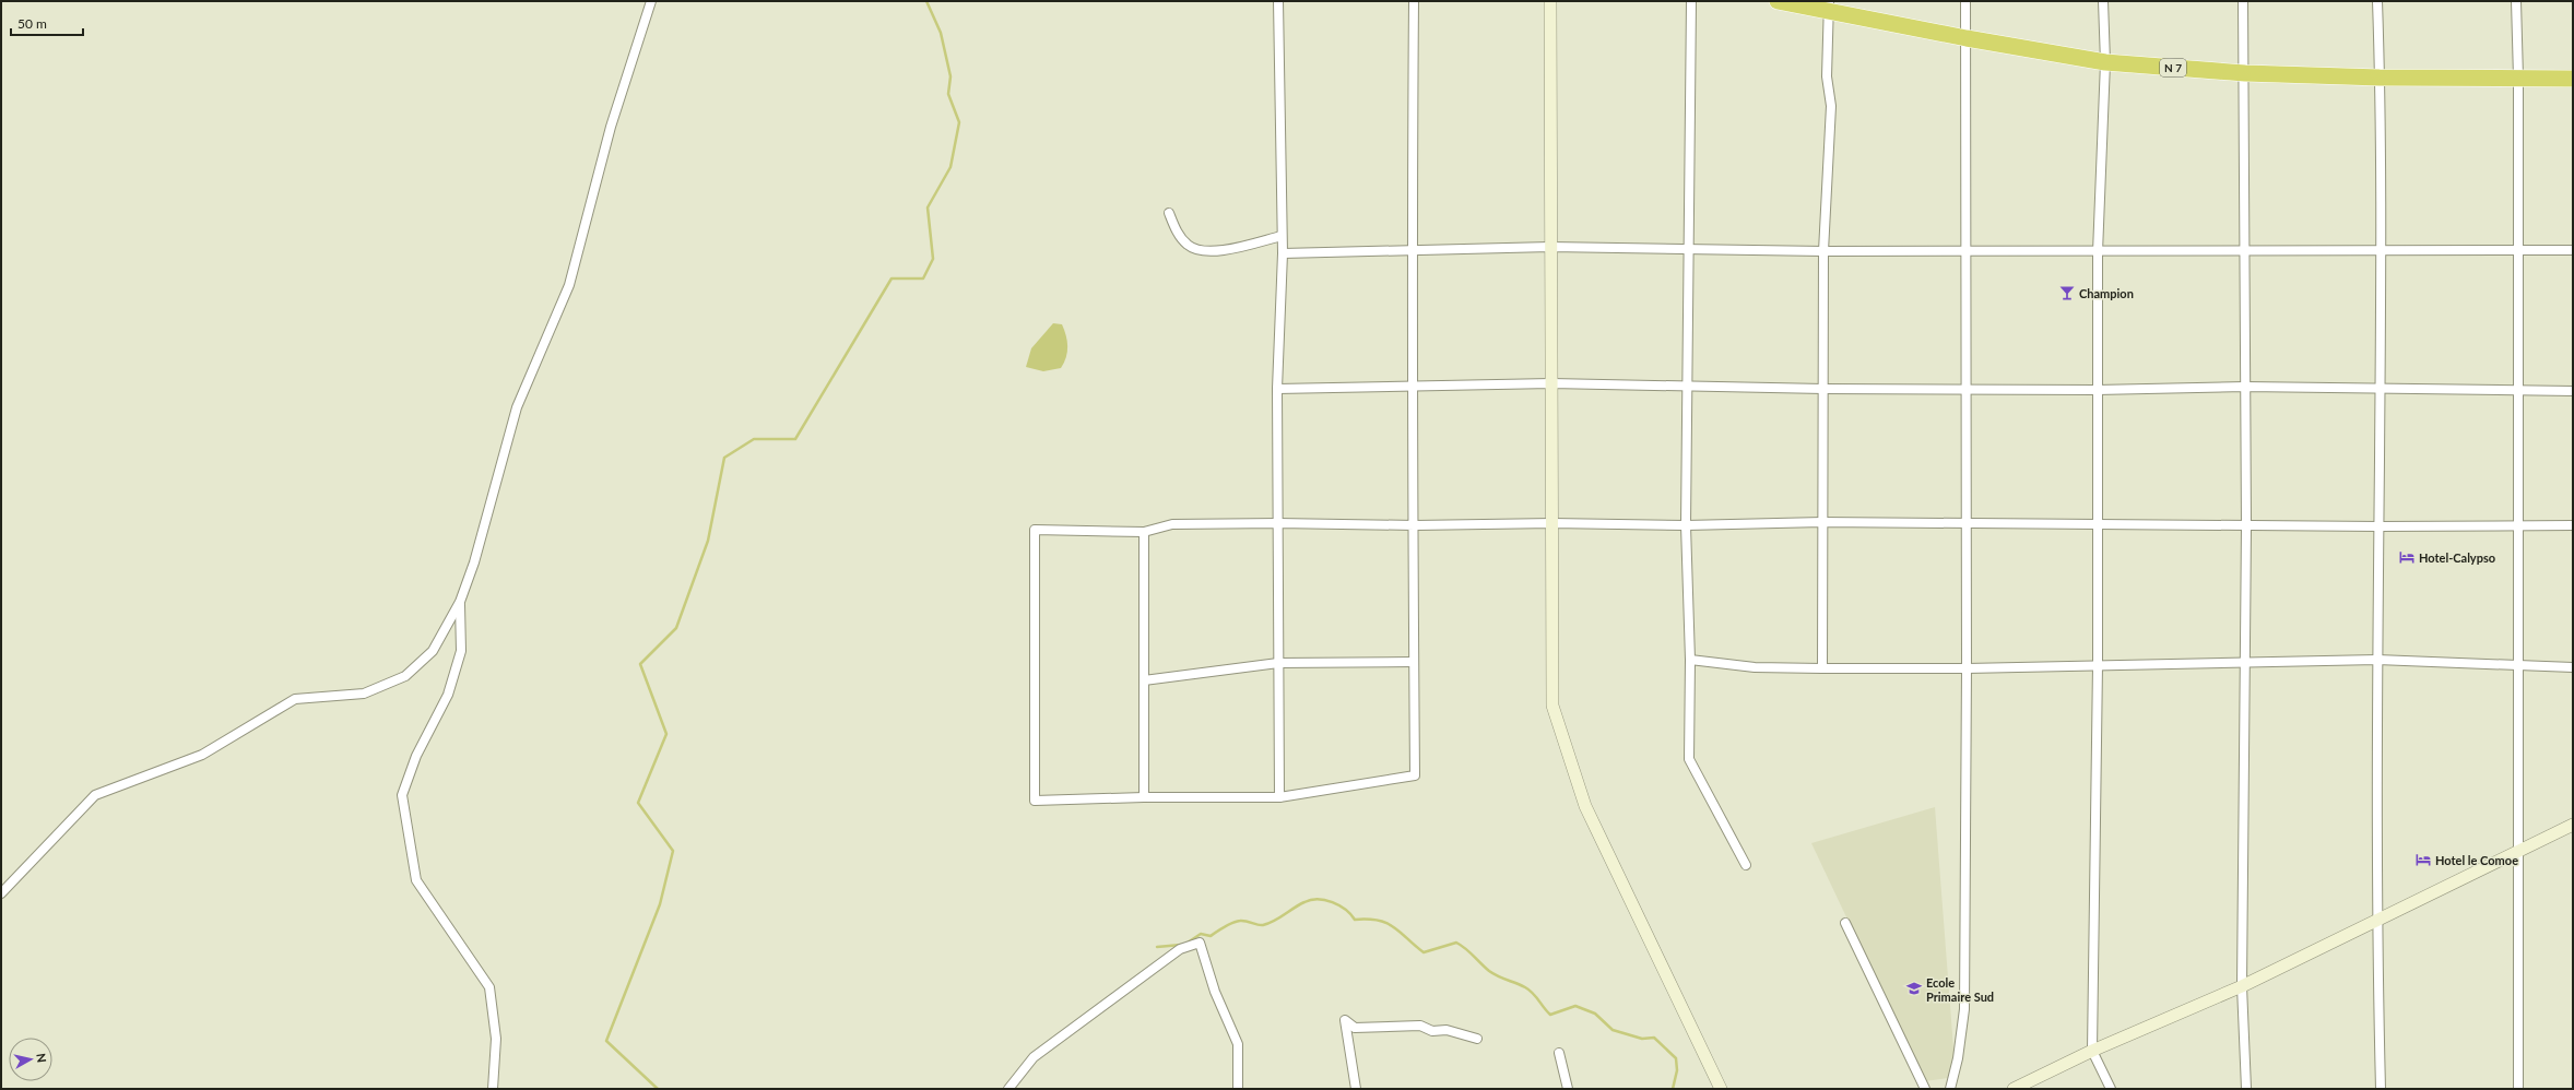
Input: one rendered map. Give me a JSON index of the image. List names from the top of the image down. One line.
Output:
{"streets":{"highway":["N 7"]},"places":{"bar":["Champion"],"hotel":["Hotel-Calypso","Hotel le Comoe"],"school or university":["Ecole Primaire Sud"]},"scale_bar":"50 m","north":"right"}
